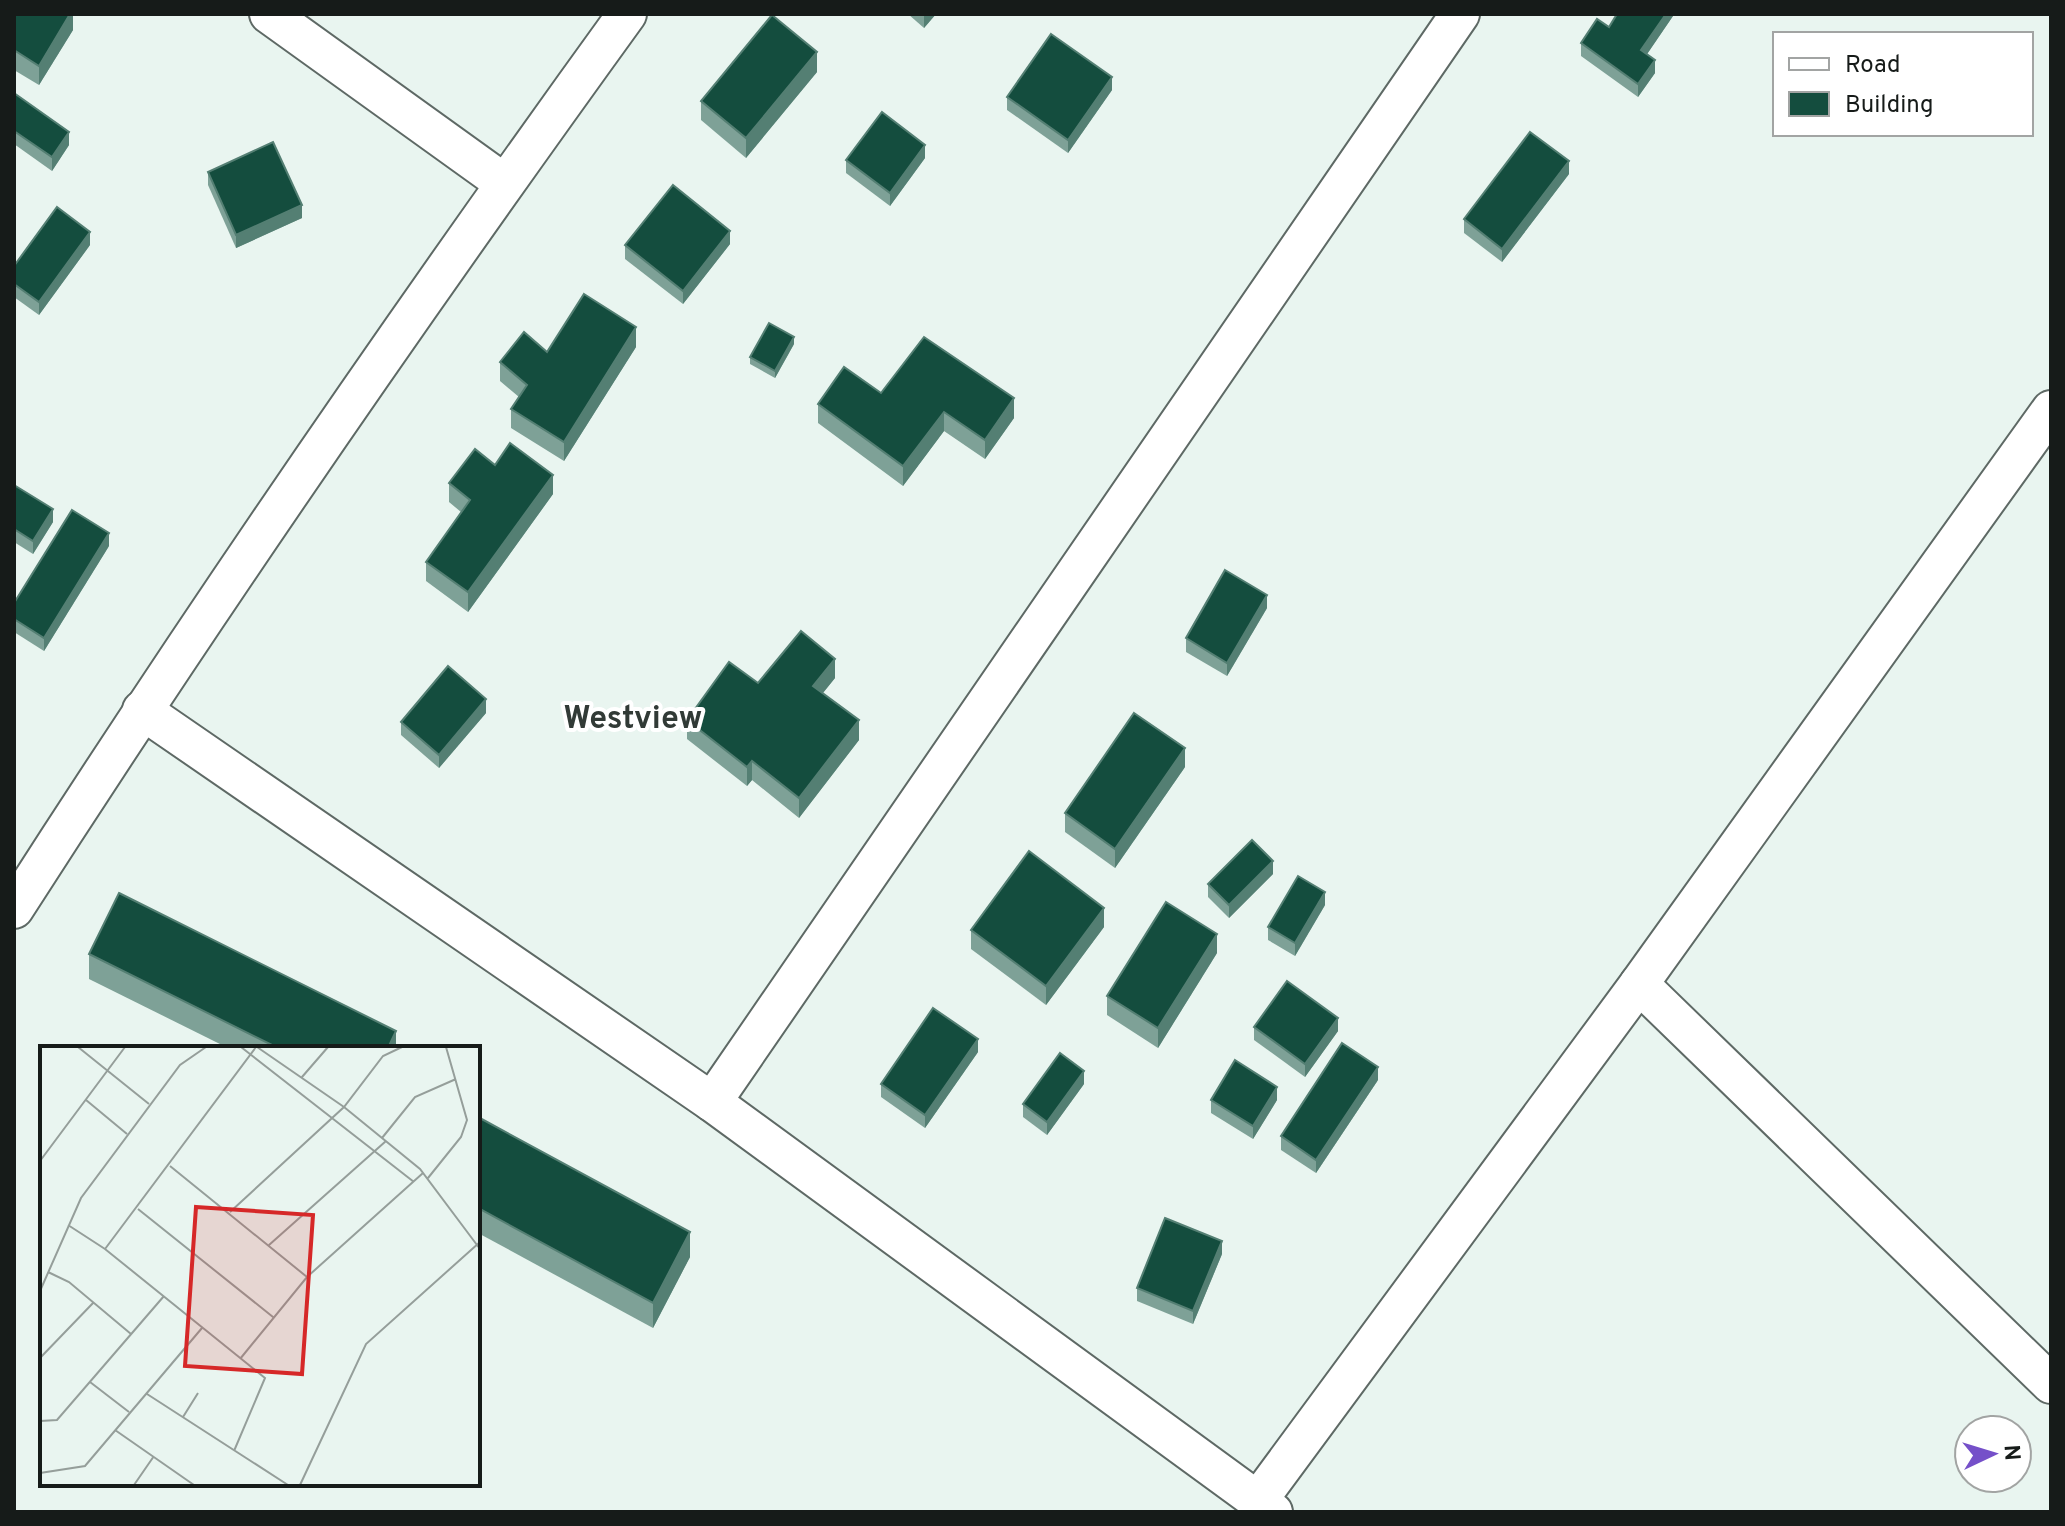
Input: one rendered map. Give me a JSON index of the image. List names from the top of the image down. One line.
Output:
{"districts":["Westview"],"legend":["Road","Building"],"north":"right"}
